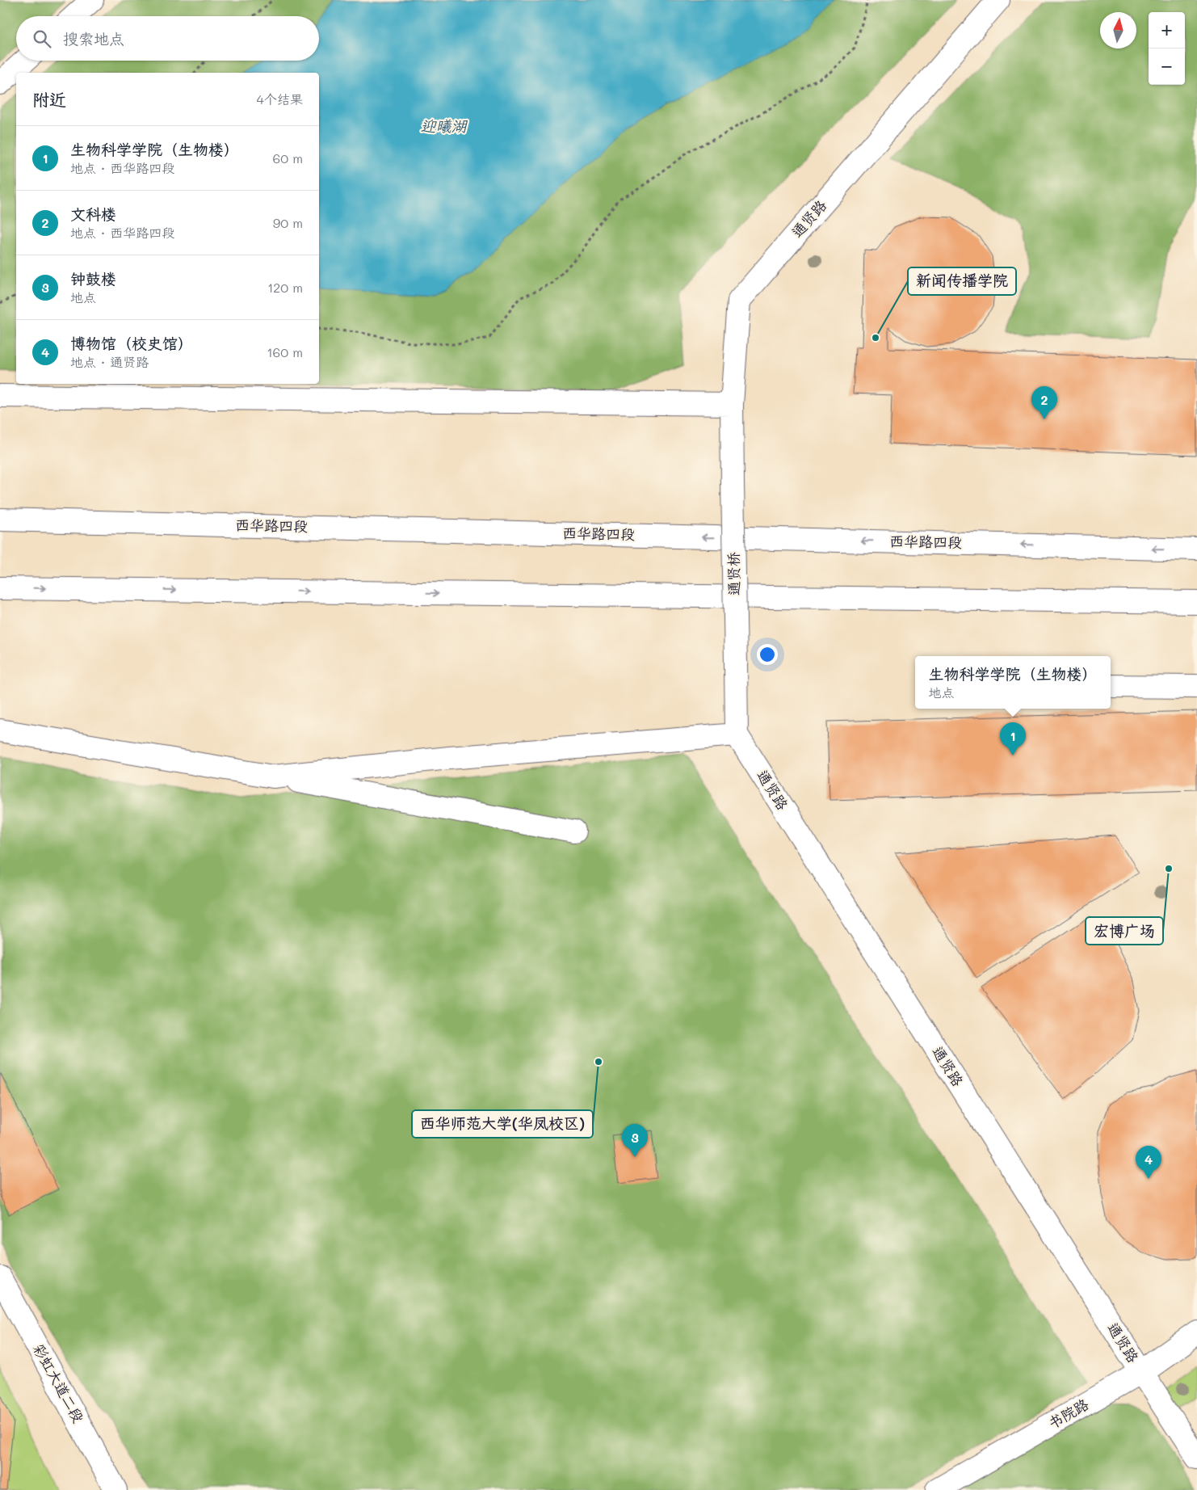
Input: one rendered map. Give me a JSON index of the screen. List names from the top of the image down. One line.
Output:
{"streets":{"street":["通贤路","西华路四段","通贤桥","彩虹大道二段","书院路"]},"crossings":[["通贤路","通贤桥"],["通贤路","书院路"]],"water":["迎曦湖"],"places":["新闻传播学院","宏博广场","西华师范大学(华凤校区)"],"north":"top","page":{"map_buttons":["+","−"],"search":"搜索地点","heading":["附近","4个结果"],"list":[{"mark":"1","name":"生物科学学院（生物楼）","note":"地点 · 西华路四段","value":"60 m"},{"mark":"2","name":"文科楼","note":"地点 · 西华路四段","value":"90 m"},{"mark":"3","name":"钟鼓楼","note":"地点","value":"120 m"},{"mark":"4","name":"博物馆（校史馆）","note":"地点 · 通贤路","value":"160 m"}],"pins":["2","1","3","4"],"popup":["生物科学学院（生物楼）","地点"]}}
